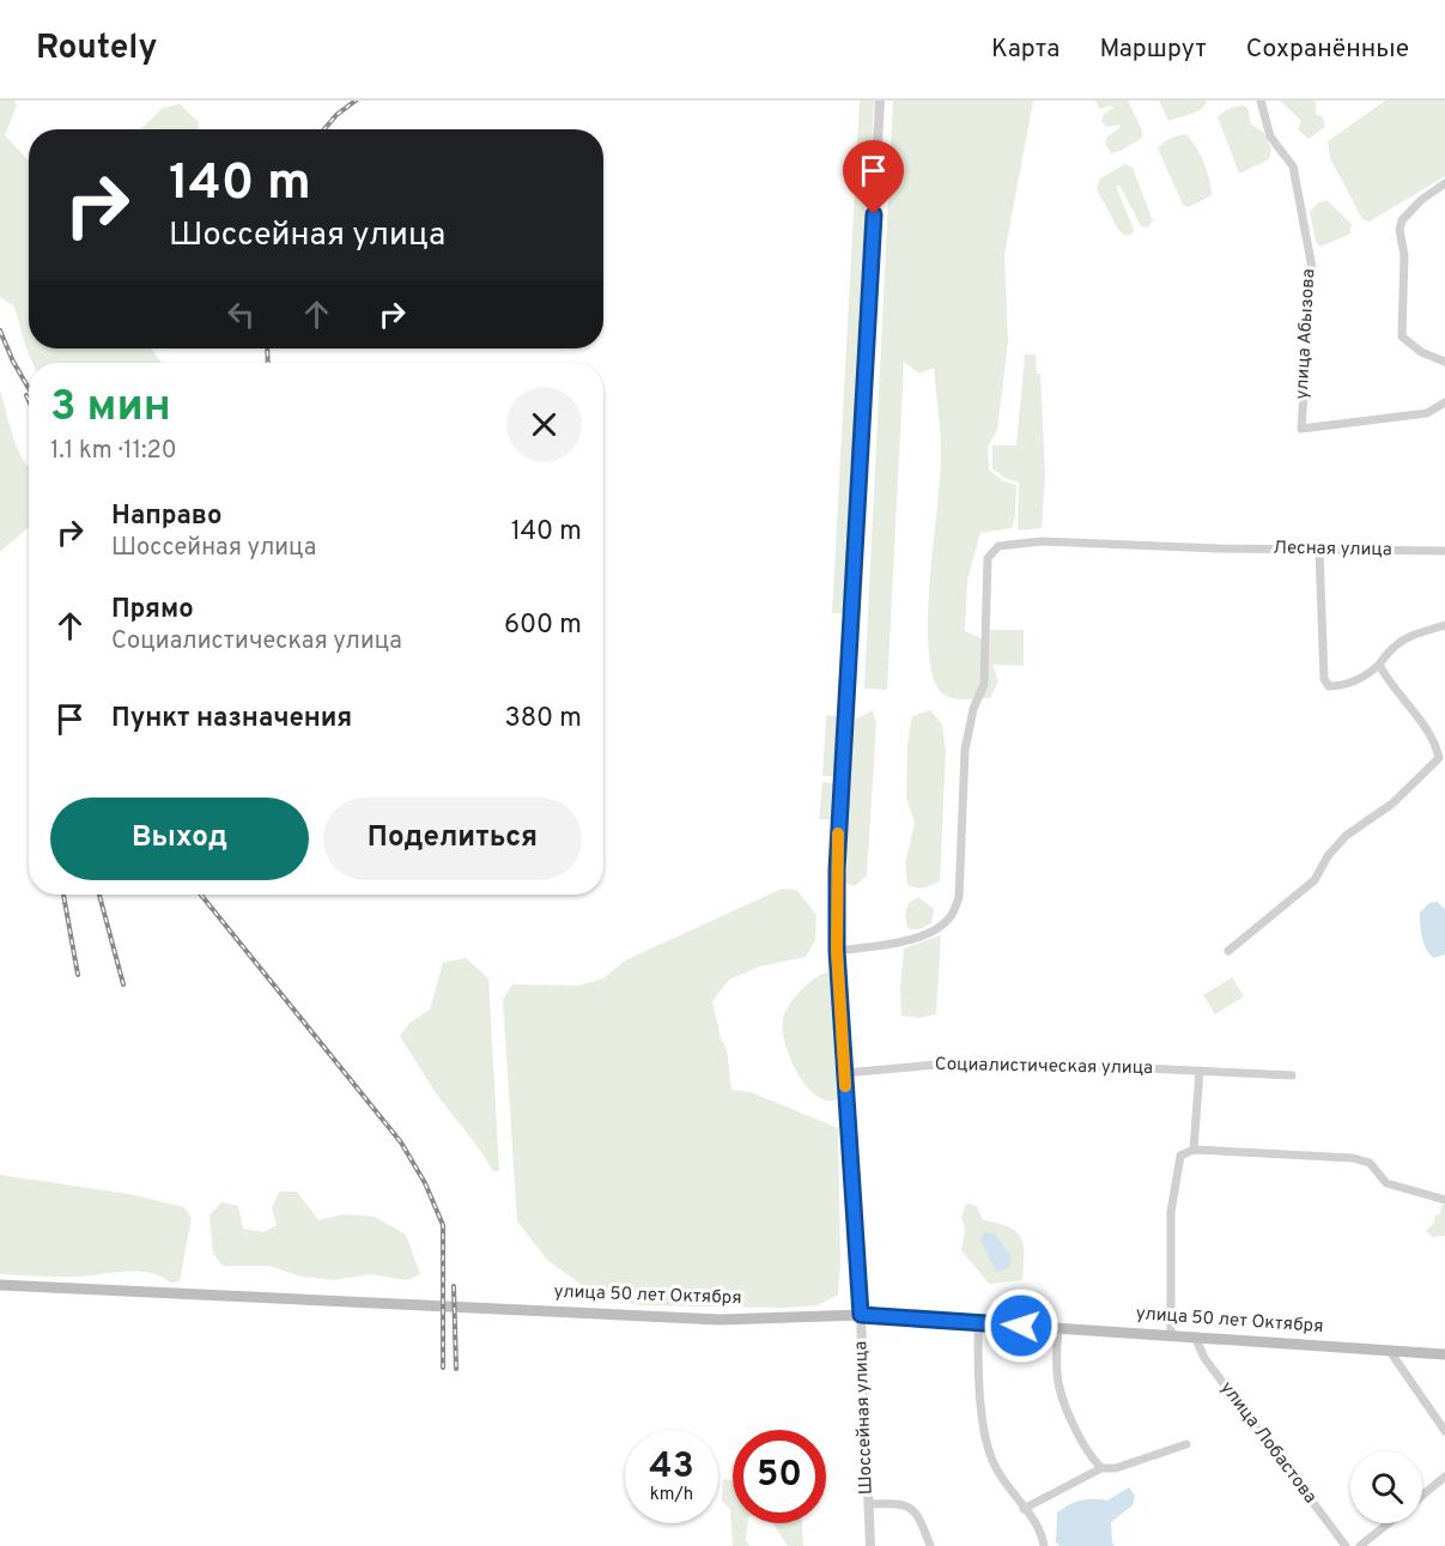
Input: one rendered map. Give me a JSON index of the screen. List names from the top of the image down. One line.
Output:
{"streets":{"main road":["улица 50 лет Октября"],"street":["улица Абызова","Лесная улица","Социалистическая улица","Шоссейная улица","улица Лобастова"]},"crossings":[["Лесная улица","Шоссейная улица"],["Социалистическая улица","Шоссейная улица"],["улица 50 лет Октября","Шоссейная улица"],["улица 50 лет Октября","улица Лобастова"]],"page":{"header":"Routely","nav":["Карта","Маршрут","Сохранённые"],"turn":["140 m","Шоссейная улица"],"heading":["3 мин","1.1 km · 11:20"],"list":[{"name":"Направо","note":"Шоссейная улица","value":"140 m"},{"name":"Прямо","note":"Социалистическая улица","value":"600 m"},{"name":"Пункт назначения","value":"380 m"}],"buttons":["Выход","Поделиться"],"speed":"43 km/h","limit":"50"}}
